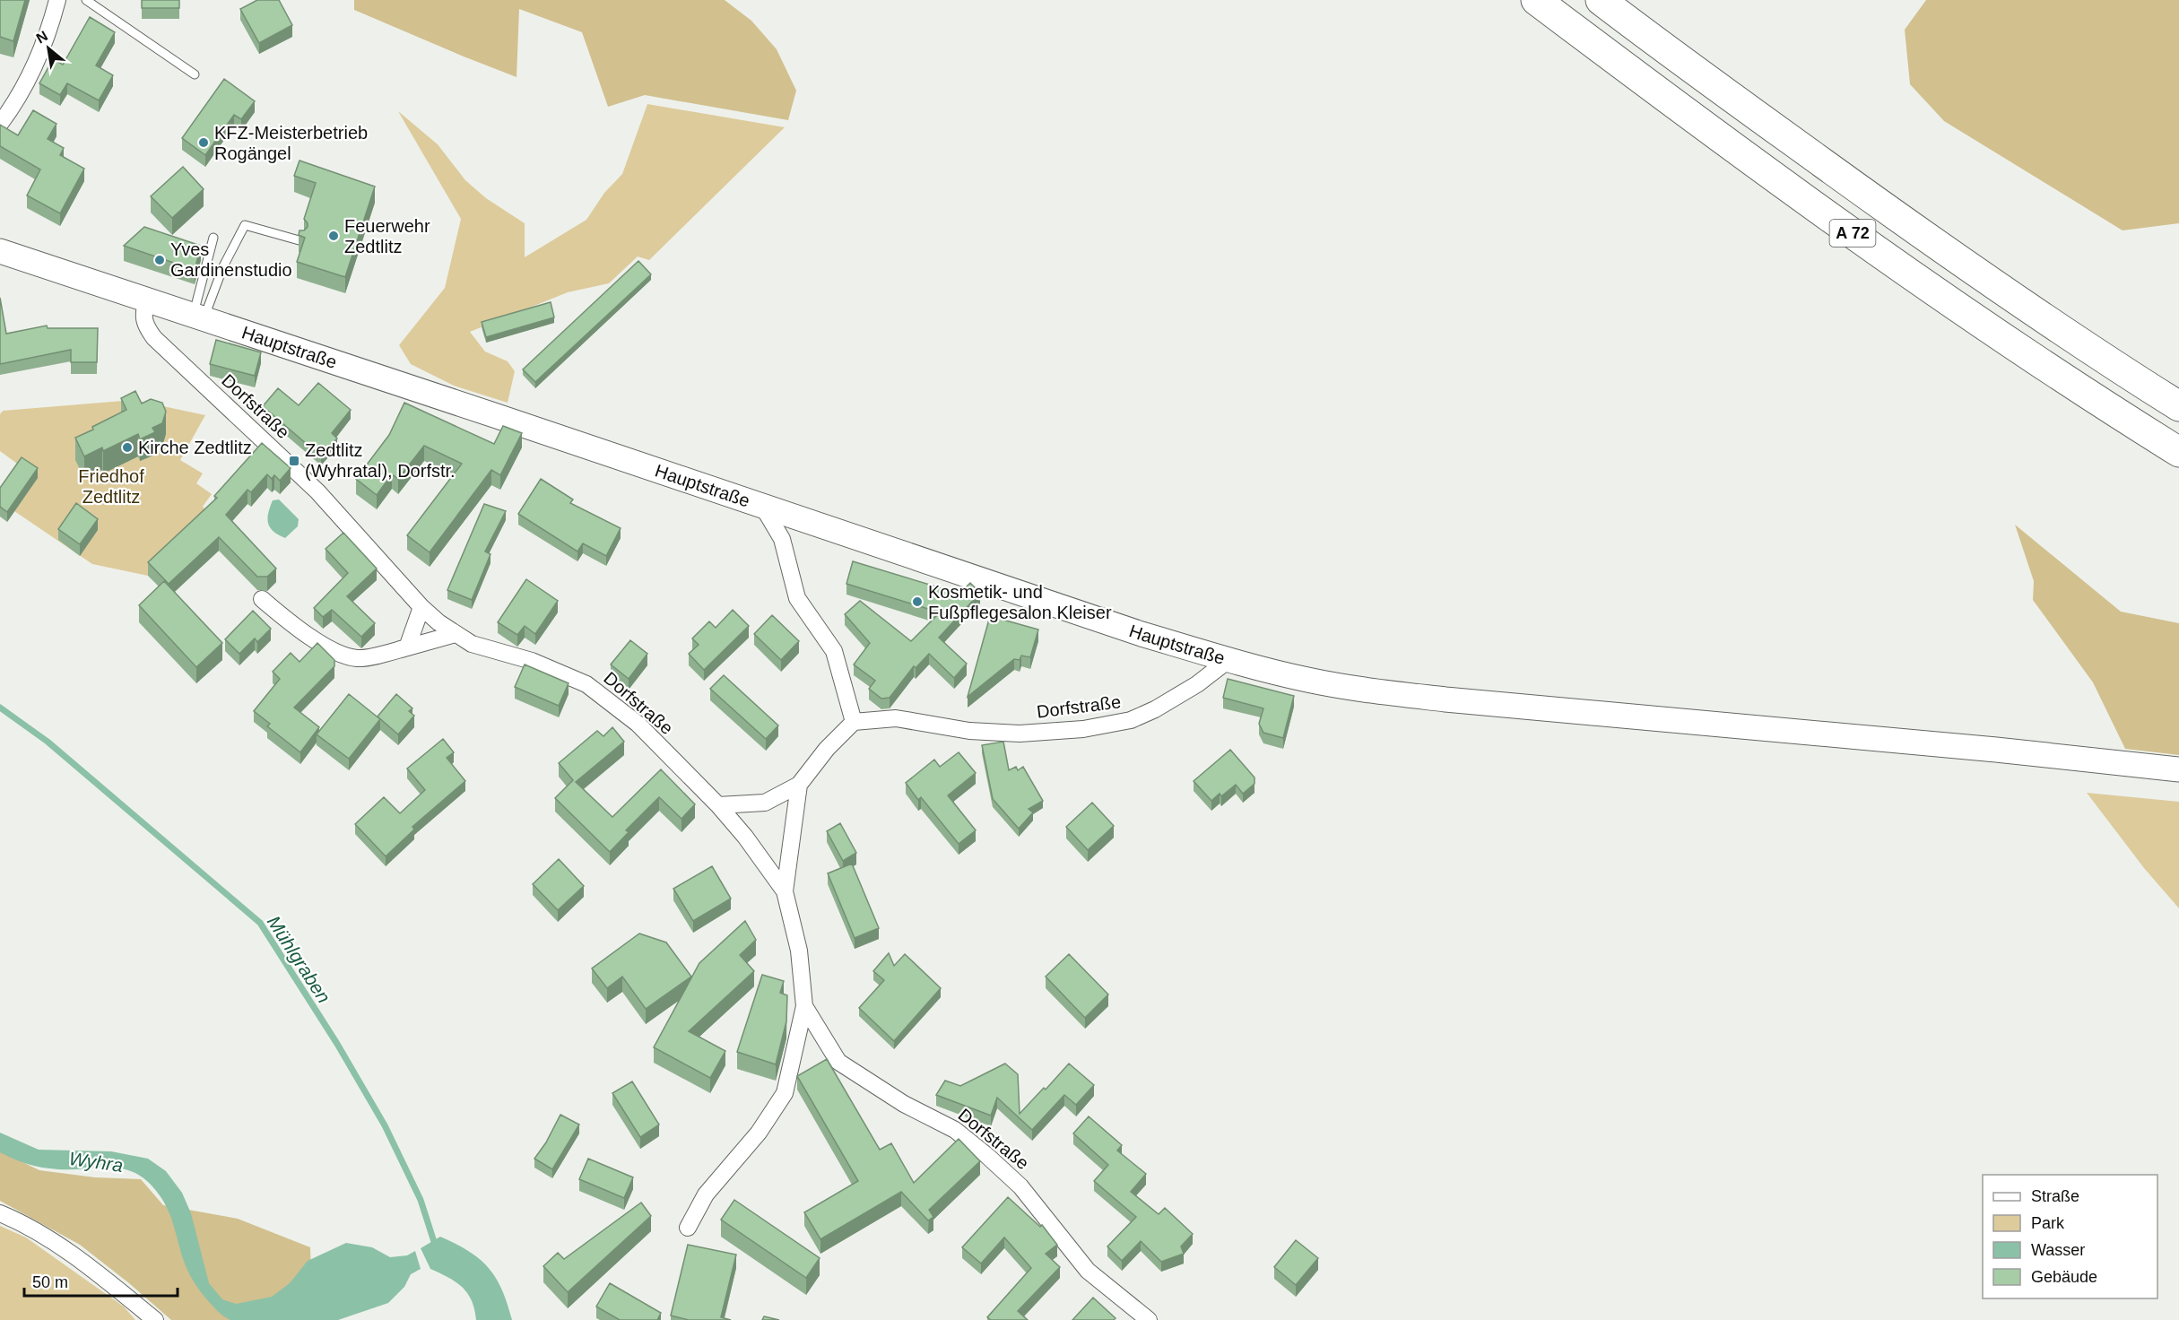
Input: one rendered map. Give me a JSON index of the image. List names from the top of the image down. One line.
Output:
{"streets":{"highway":["A 72"],"main road":["Hauptstraße"],"street":["Dorfstraße"]},"crossings":[["Hauptstraße","Dorfstraße"]],"water":["Mühlgraben","Wyhra"],"parks":["Friedhof Zedtlitz"],"places":{"other":["KFZ-Meisterbetrieb Rogängel","Feuerwehr Zedtlitz","Yves Gardinenstudio","Kirche Zedtlitz","Kosmetik- und Fußpflegesalon Kleiser"],"transit":["Zedtlitz (Wyhratal), Dorfstr."]},"legend":["Straße","Park","Wasser","Gebäude"],"scale_bar":"50 m","north":"top left"}
